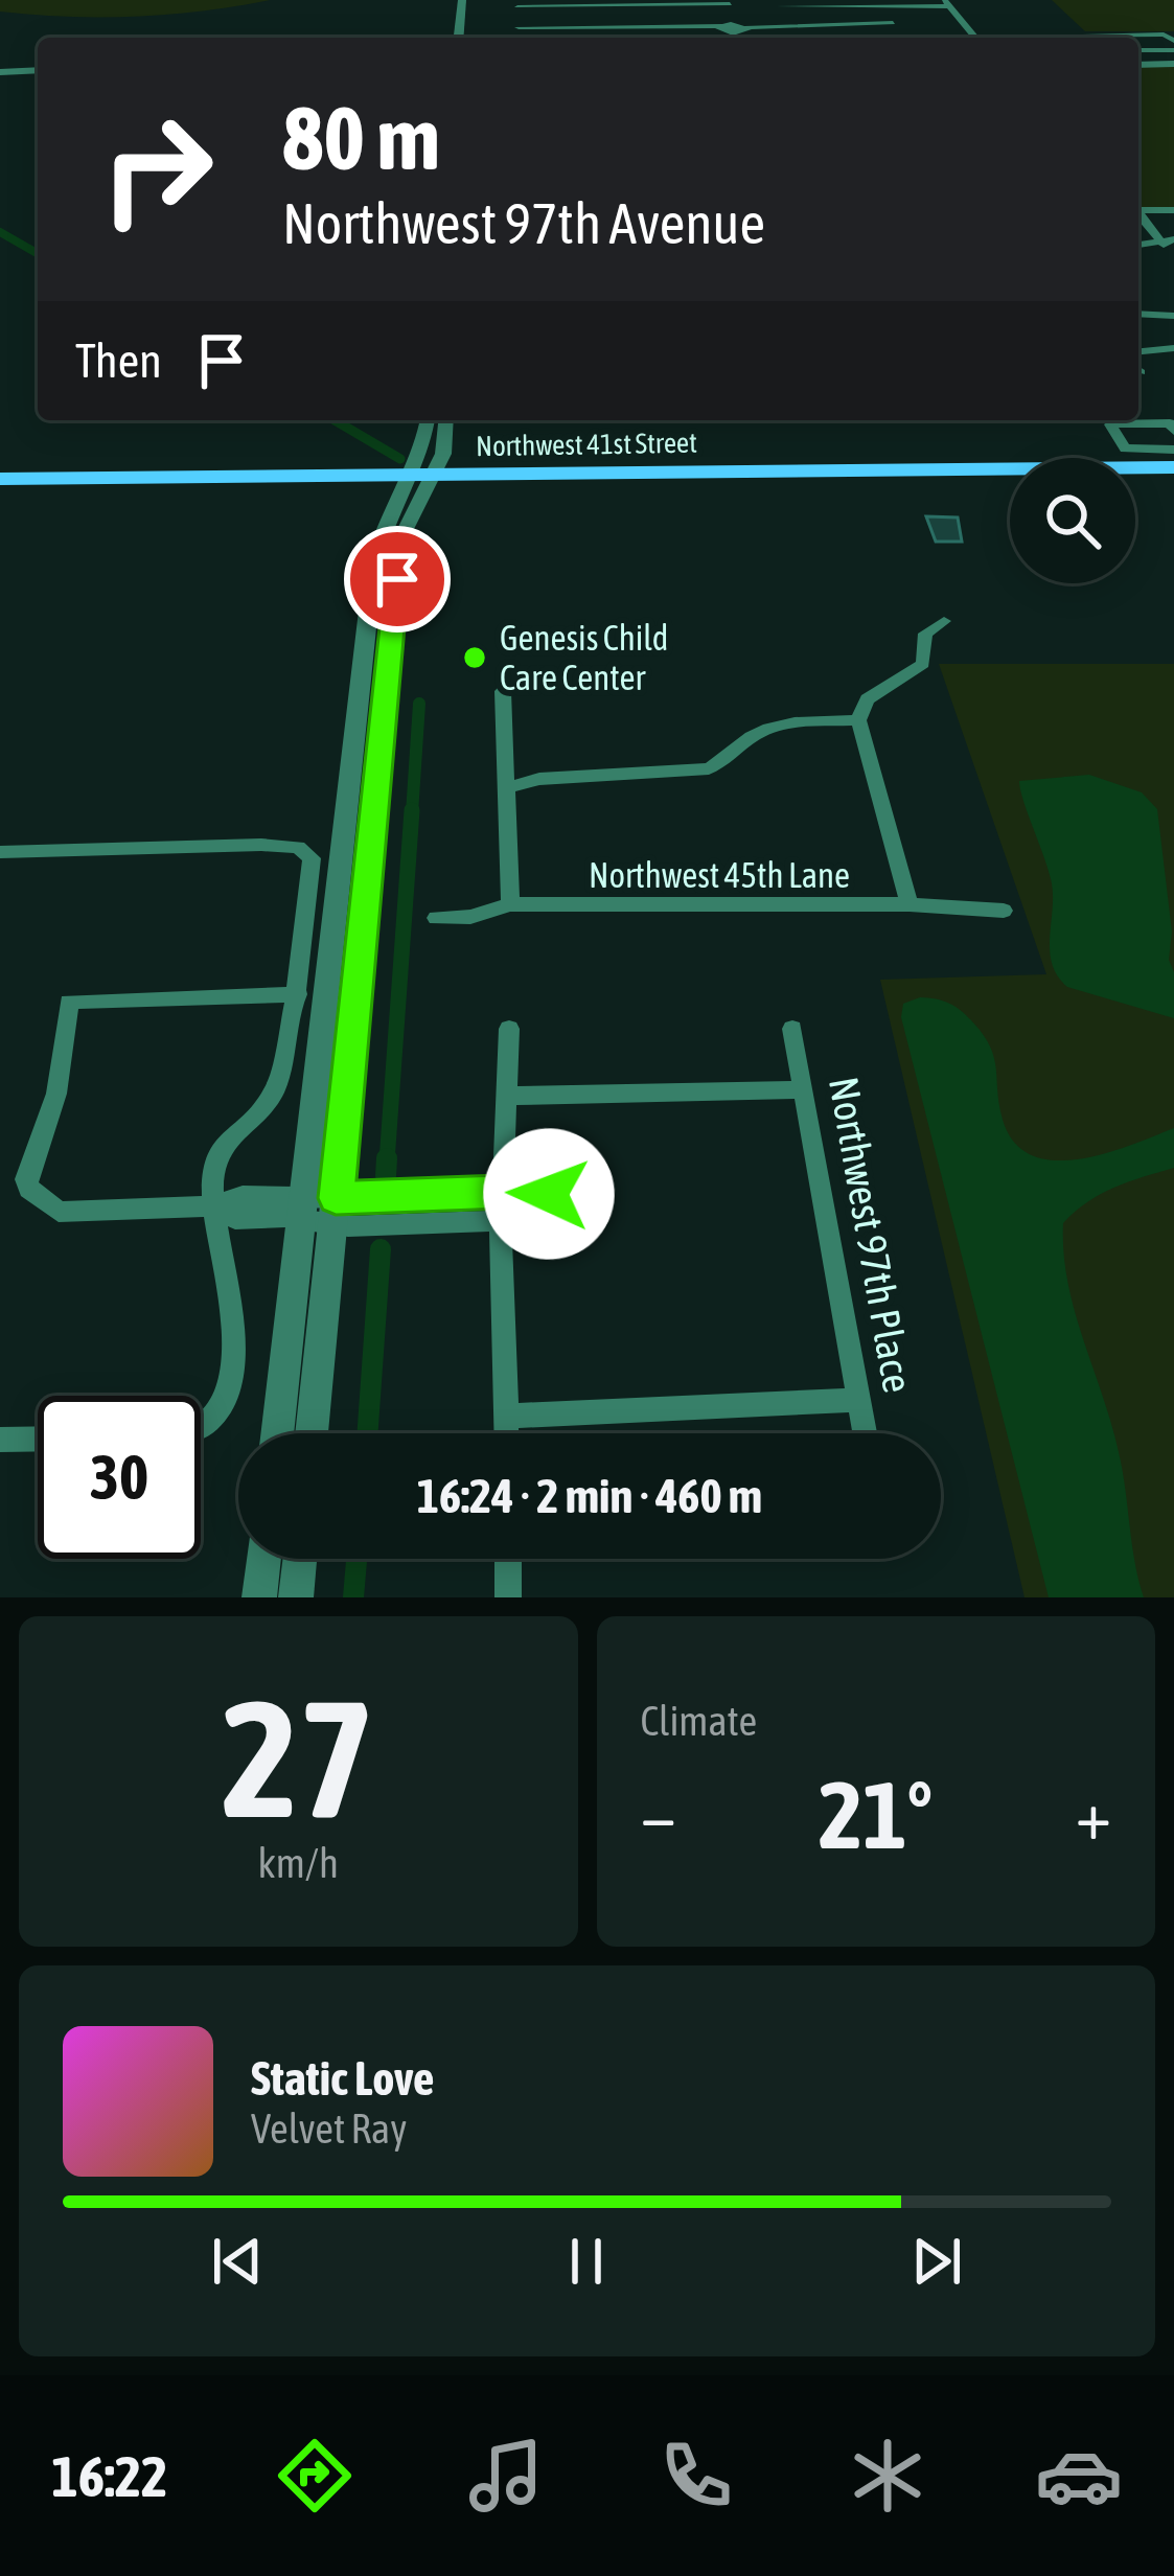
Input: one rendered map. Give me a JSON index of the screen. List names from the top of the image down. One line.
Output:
{"streets":{"main road":["Northwest 41st Street"],"street":["Northwest 45th Lane","Northwest 97th Place"]},"places":["Genesis Child Care Center"],"page":{"turn":["80 m","Northwest 97th Avenue"],"then":"Then","limit":"30","trip":"16:24 · 2 min · 460 m","tile":[["27","km/h"],"Climate"],"heat":["−","21°","+"],"song":["Static Love","Velvet Ray"],"tabs":"16:22"}}
